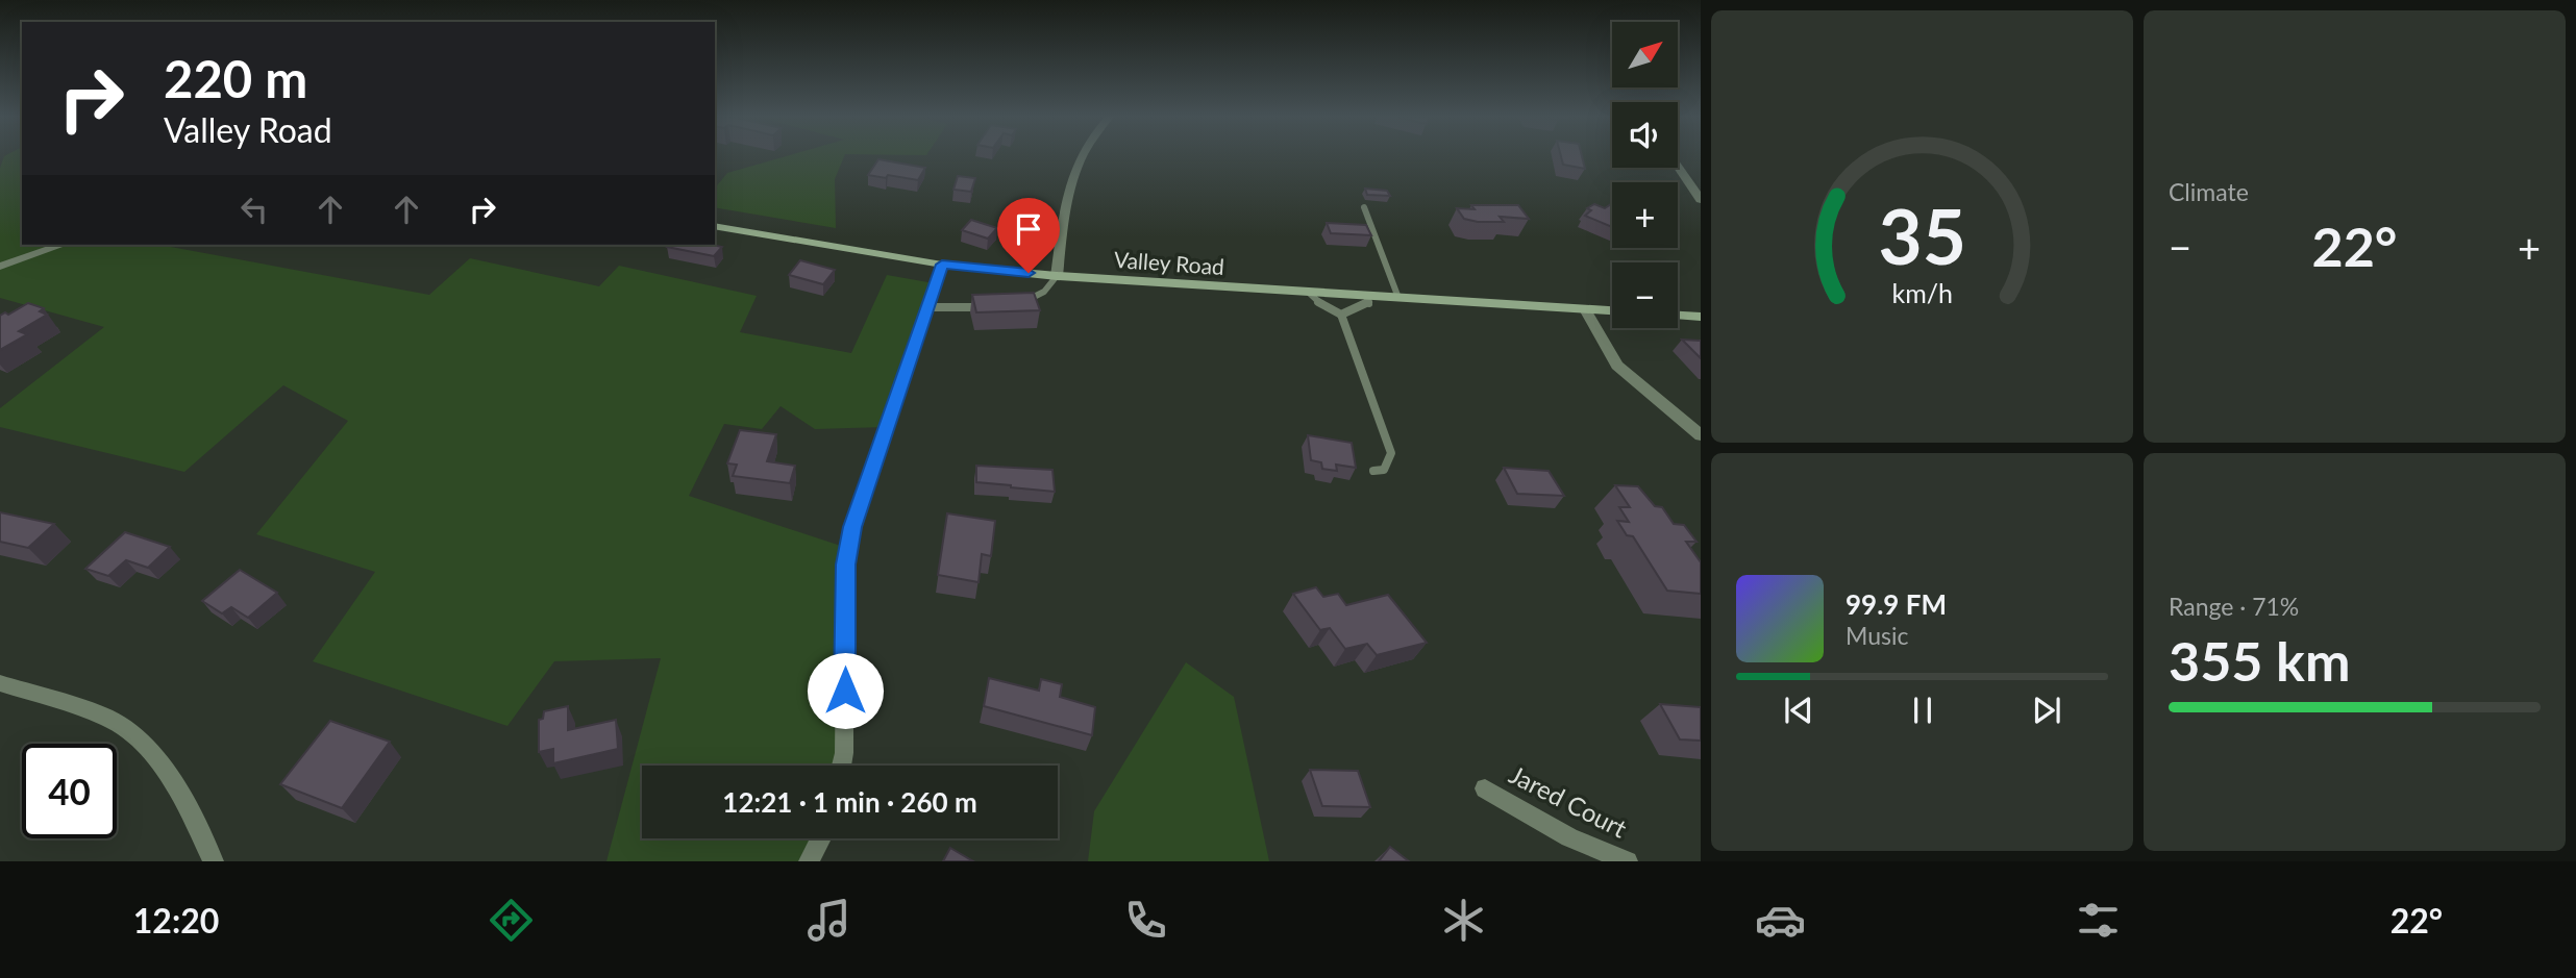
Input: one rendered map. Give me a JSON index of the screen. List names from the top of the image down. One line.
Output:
{"streets":{"main road":["Valley Road"],"street":["Jared Court"]},"north":"top right","page":{"tile":["Climate",["Range · 71%","355 km"]],"map_buttons":["+","−"],"turn":["220 m","Valley Road"],"heat":["−","22°","+"],"song":["99.9 FM","Music"],"limit":"40","trip":"12:21 · 1 min · 260 m","tabs":["12:20","22°"],"gauge":["35","km/h"]}}
